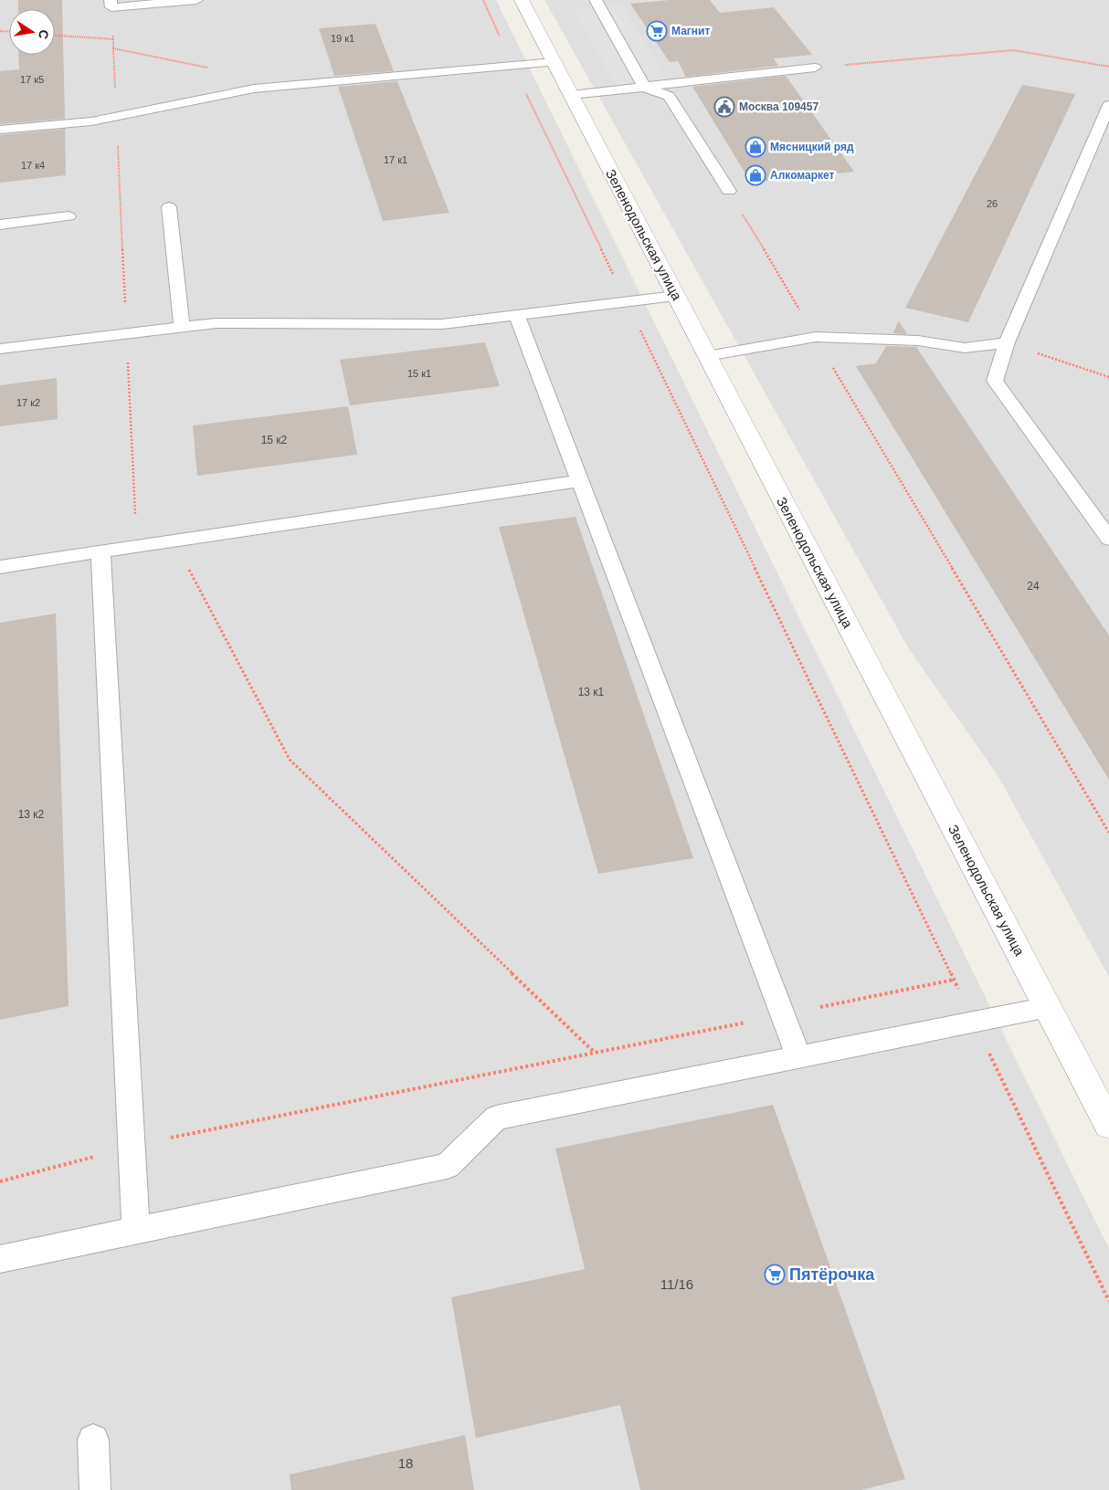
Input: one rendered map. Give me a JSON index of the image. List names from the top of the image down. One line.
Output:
{"streets":{"street":["Зеленодольская улица"]},"places":{"supermarket":["Магнит","Пятёрочка"],"public building":["Москва 109457"],"shop":["Мясницкий ряд","Алкомаркет"]},"house_numbers":["19 к1","17 к5","17 к1","17 к4","26","15 к1","17 к2","15 к2","24","13 к1","13 к2","11/16","18"],"north":"right"}
